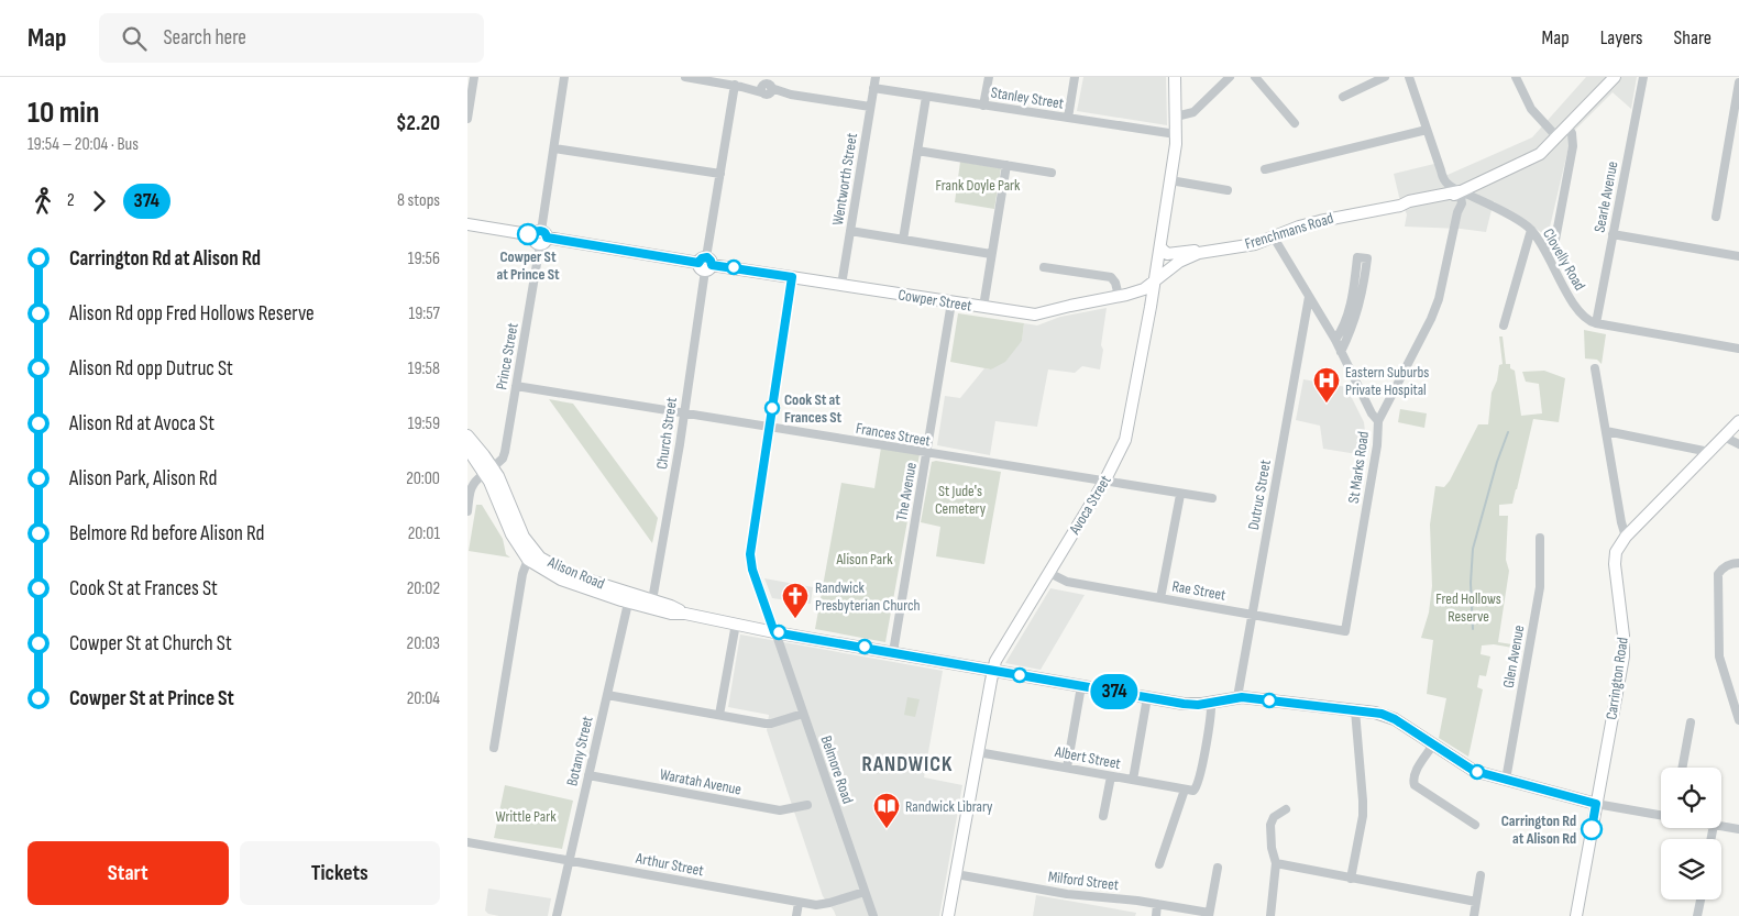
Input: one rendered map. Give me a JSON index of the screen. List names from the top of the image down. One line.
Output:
{"streets":{"main road":["Frenchmans Road","Cowper Street","Avoca Street","Alison Road","Carrington Road"],"street":["Stanley Street","Wentworth Street","Searle Avenue","Clovelly Road","Prince Street","Church Street","Frances Street","St Marks Road","The Avenue","Dutruc Street","Rae Street","Glen Avenue","Botany Street","Albert Street","Belmore Road","Waratah Avenue","Arthur Street","Milford Street"]},"crossings":[["Stanley Street","Wentworth Street"],["Stanley Street","Avoca Street"],["Wentworth Street","Cowper Street"],["Searle Avenue","Clovelly Road"],["Frenchmans Road","Clovelly Road"],["Frenchmans Road","Cowper Street"],["Frenchmans Road","St Marks Road"],["Frenchmans Road","Avoca Street"],["Clovelly Road","St Marks Road"],["Cowper Street","Prince Street"],["Cowper Street","Church Street"],["Cowper Street","The Avenue"],["Cowper Street","Avoca Street"],["Cowper Street","Belmore Road"],["Prince Street","Frances Street"],["Prince Street","Alison Road"],["Church Street","Frances Street"],["Church Street","Alison Road"],["Frances Street","The Avenue"],["Frances Street","Avoca Street"],["Frances Street","Belmore Road"],["St Marks Road","Rae Street"],["The Avenue","Alison Road"],["Dutruc Street","Alison Road"],["Dutruc Street","Rae Street"],["Avoca Street","Alison Road"],["Avoca Street","Rae Street"],["Avoca Street","Albert Street"],["Avoca Street","Milford Street"],["Alison Road","Glen Avenue"],["Alison Road","Carrington Road"],["Alison Road","Botany Street"],["Alison Road","Belmore Road"],["Botany Street","Waratah Avenue"],["Botany Street","Arthur Street"],["Belmore Road","Arthur Street"]],"districts":["RANDWICK"],"parks":["Frank Doyle Park","St Jude's Cemetery","Alison Park","Fred Hollows Reserve","Writtle Park"],"places":{"other":["Cowper St at Prince St","Cook St at Frances St","Carrington Rd at Alison Rd"],"hospital":["Eastern Suburbs Private Hospital"],"church":["Randwick Presbyterian Church"],"library":["Randwick Library"]},"lines":["bus line 374"],"page":{"header":"Map","search":"Search here","nav":["Map","Layers","Share"],"heading":["10 min","19:54 – 20:04 · Bus","$2.20"],"on_map":"374","legs":["2","374","8 stops"],"list":[{"name":"Carrington Rd at Alison Rd","value":"19:56"},{"name":"Alison Rd opp Fred Hollows Reserve","value":"19:57"},{"name":"Alison Rd opp Dutruc St","value":"19:58"},{"name":"Alison Rd at Avoca St","value":"19:59"},{"name":"Alison Park, Alison Rd","value":"20:00"},{"name":"Belmore Rd before Alison Rd","value":"20:01"},{"name":"Cook St at Frances St","value":"20:02"},{"name":"Cowper St at Church St","value":"20:03"},{"name":"Cowper St at Prince St","value":"20:04"}],"buttons":["Start","Tickets"]}}
